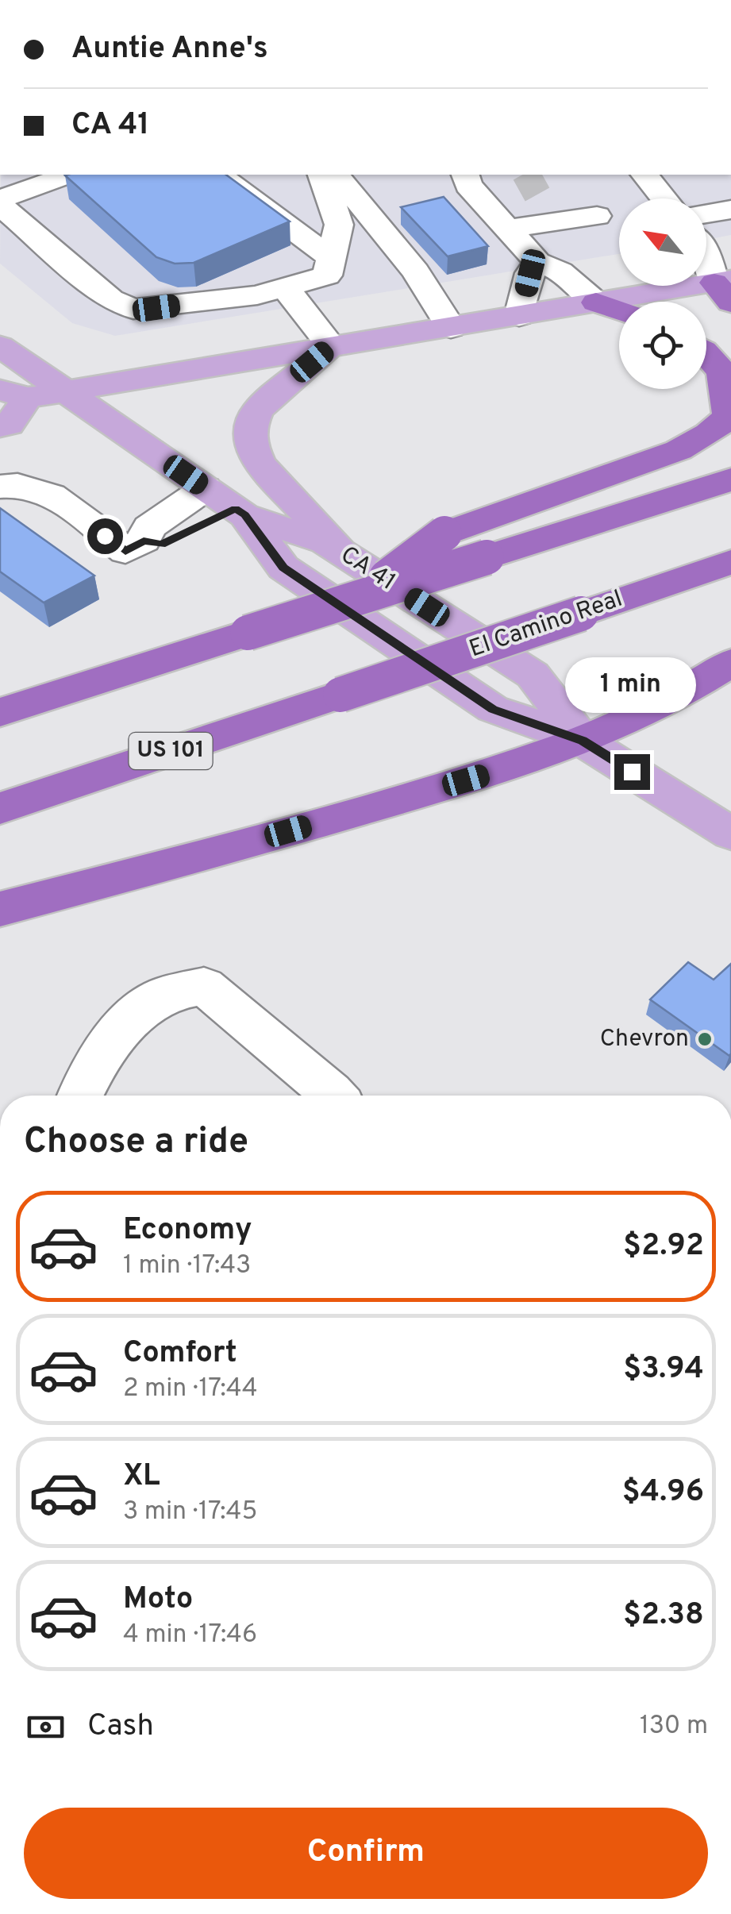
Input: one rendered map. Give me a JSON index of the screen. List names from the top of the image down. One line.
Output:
{"streets":{"highway":["El Camino Real","US 101"],"main road":["CA 41"]},"places":["Chevron"],"north":"top left","page":{"banner":["Auntie Anne's","CA 41"],"bubble":"1 min","heading":"Choose a ride","list":[{"name":"Economy","note":"1 min · 17:43","value":"$2.92"},{"name":"Comfort","note":"2 min · 17:44","value":"$3.94"},{"name":"XL","note":"3 min · 17:45","value":"$4.96"},{"name":"Moto","note":"4 min · 17:46","value":"$2.38"}],"pay":["Cash","130 m"],"buttons":"Confirm"}}
